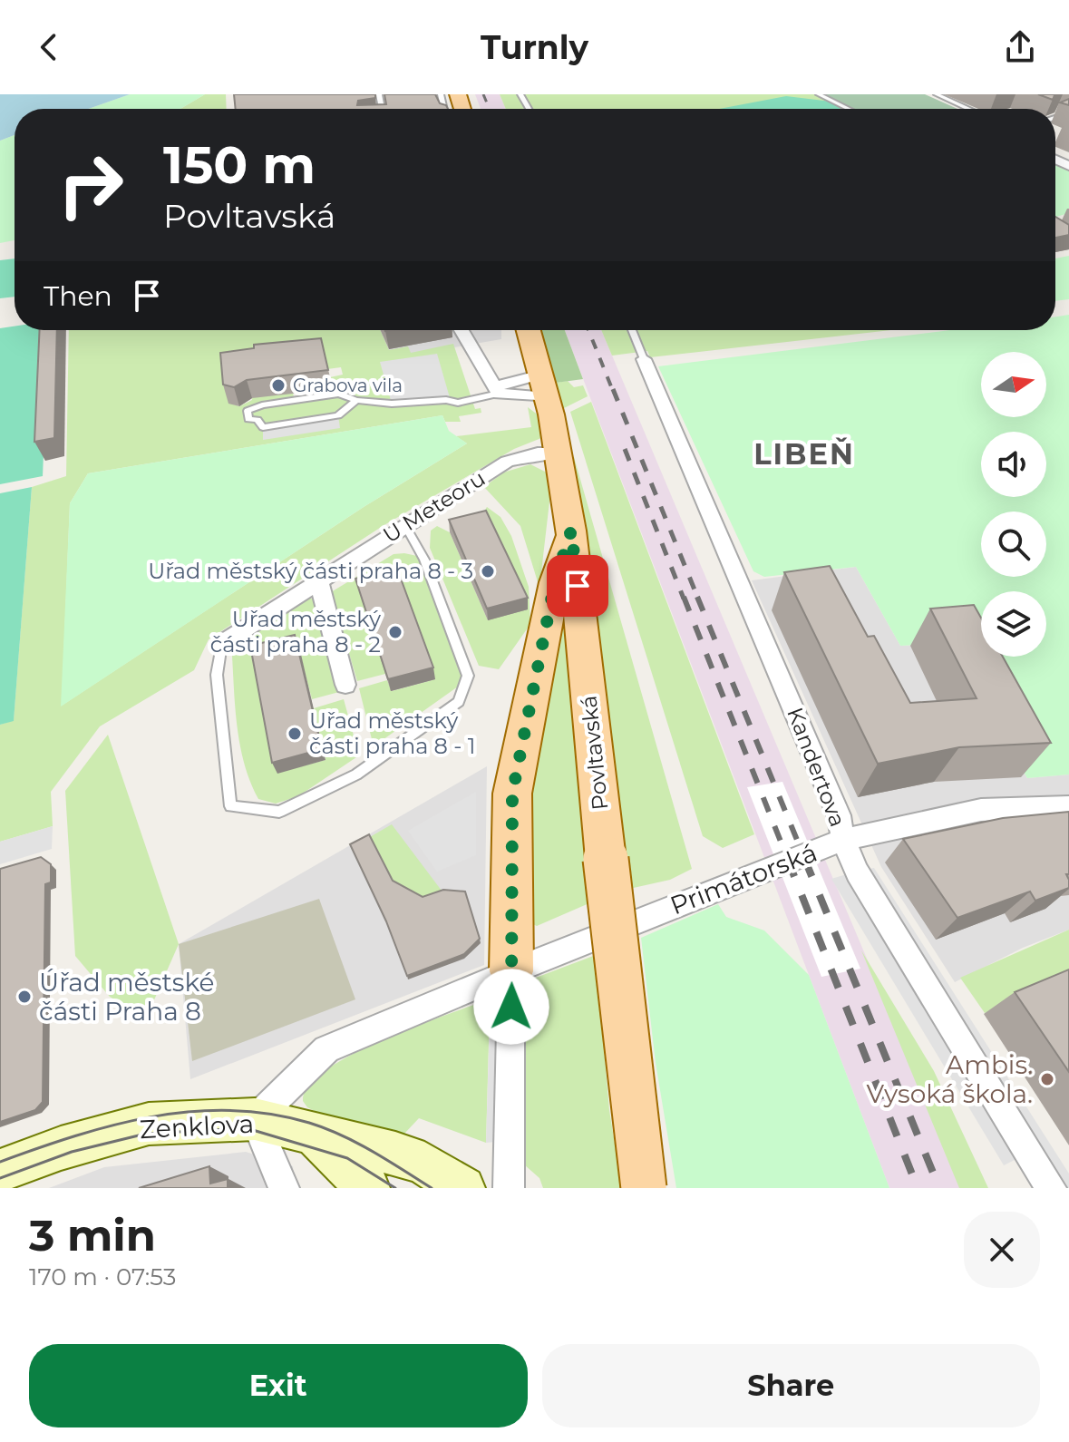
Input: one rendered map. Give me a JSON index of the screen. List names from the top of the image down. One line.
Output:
{"streets":{"main road":["Povltavská","Zenklova"],"street":["U Meteoru","Kandertova","Primátorská"]},"crossings":[["U Meteoru","Povltavská"],["Kandertova","Primátorská"],["Primátorská","Zenklova"]],"districts":["LIBEŇ"],"places":["Grabova vila","Uřad městský části praha 8 - 3","Uřad městský části praha 8 - 2","Uřad městský části praha 8 - 1","Úřad městské části Praha 8","Ambis. Vysoká škola."],"north":"right","page":{"header":"Turnly","turn":["150 m","Povltavská"],"then":"Then","heading":["3 min","170 m · 07:53"],"buttons":["Exit","Share"]}}
